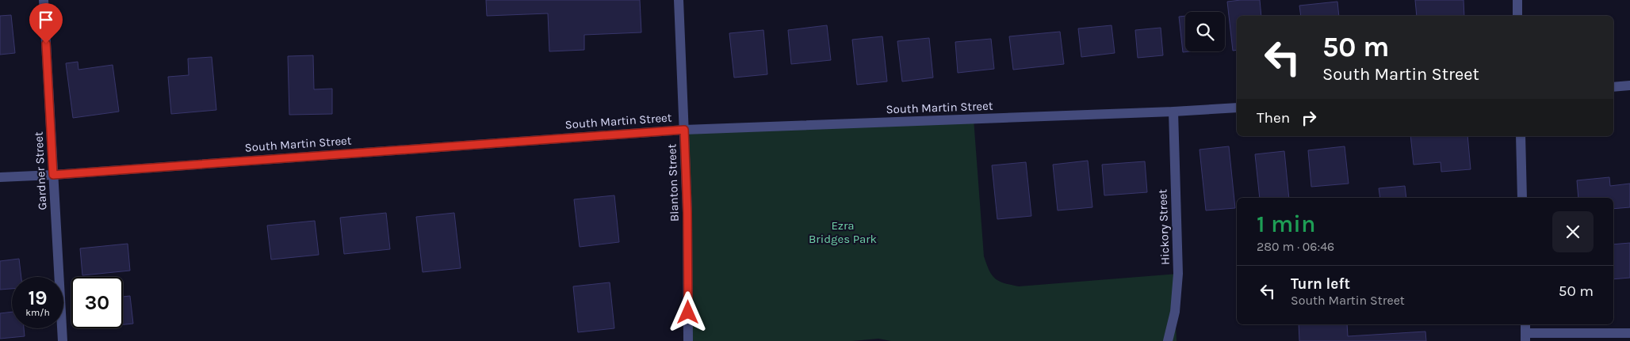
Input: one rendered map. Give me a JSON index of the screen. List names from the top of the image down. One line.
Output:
{"streets":{"street":["South Martin Street","Gardner Street","Blanton Street","Hickory Street"]},"crossings":[["South Martin Street","Gardner Street"],["South Martin Street","Blanton Street"],["South Martin Street","Hickory Street"]],"parks":["Ezra Bridges Park"],"page":{"turn":["50 m","South Martin Street"],"then":"Then","heading":["1 min","280 m · 06:46"],"list":[{"name":"Turn left","note":"South Martin Street","value":"50 m"}],"speed":"19 km/h","limit":"30"}}
